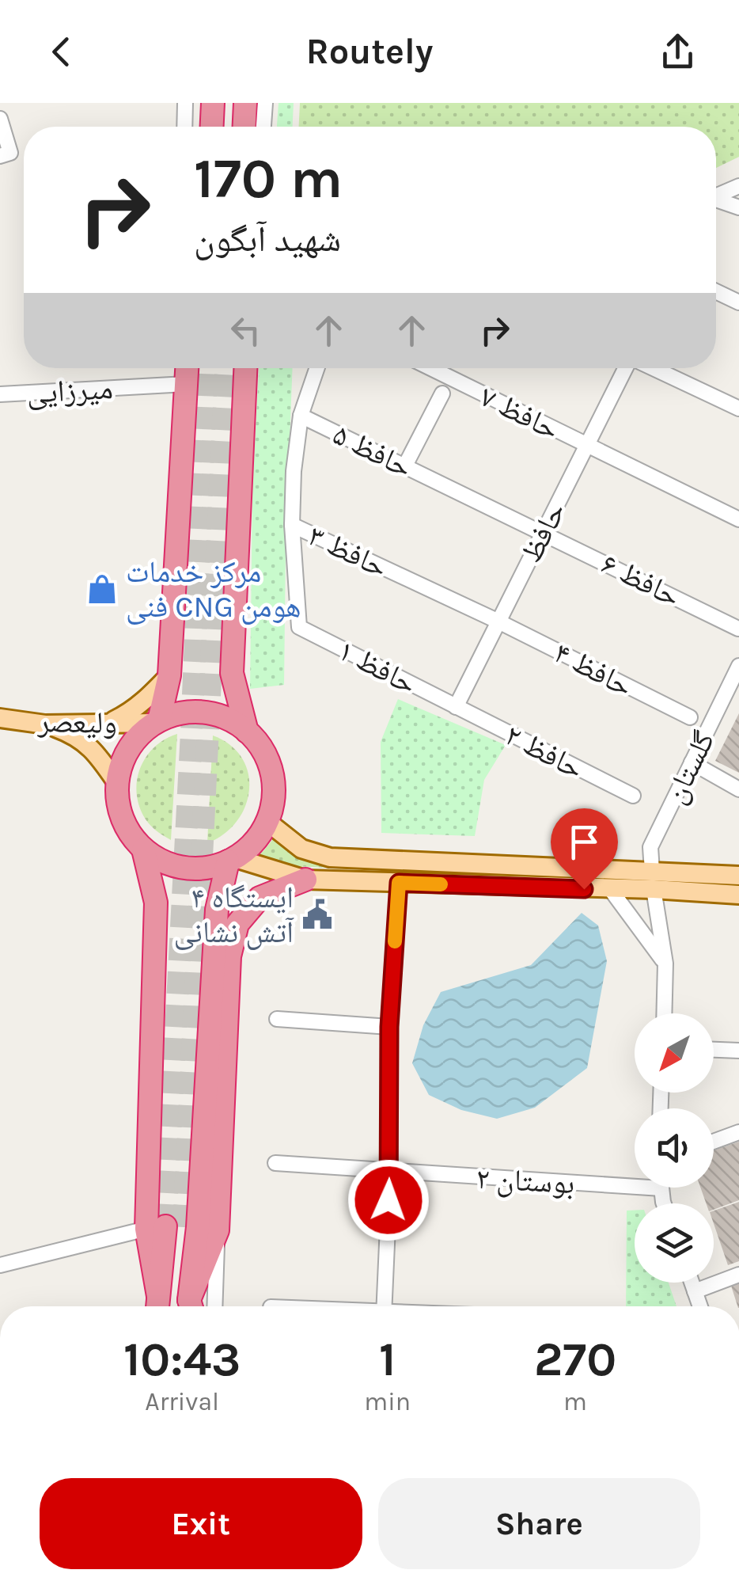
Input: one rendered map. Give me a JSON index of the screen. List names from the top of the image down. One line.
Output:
{"streets":{"main road":["ولیعصر"],"street":["میرزایی","حافظ ۷","حافظ ۵","حافظ","حافظ ۳","حافظ ۶","حافظ ۱","حافظ ۴","حافظ ۲","گلستان","بوستان ۲"]},"crossings":[["حافظ ۷","حافظ"],["حافظ ۵","حافظ"],["حافظ ۵","حافظ ۳"],["حافظ ۵","حافظ ۶"],["حافظ","حافظ ۳"],["حافظ","حافظ ۶"],["حافظ","حافظ ۱"],["حافظ","حافظ ۴"],["حافظ","حافظ ۲"],["حافظ ۳","حافظ ۱"],["حافظ ۳","حافظ ۴"],["حافظ ۱","حافظ ۲"]],"places":{"shop":["مرکز خدمات فنی CNG هومن"],"public building":["ایستگاه ۴ آتش نشانی"]},"north":"bottom left","page":{"header":"Routely","turn":["170 m","شهید آبگون"],"eta":["10:43","Arrival","1","min","270","m"],"buttons":["Exit","Share"]}}
